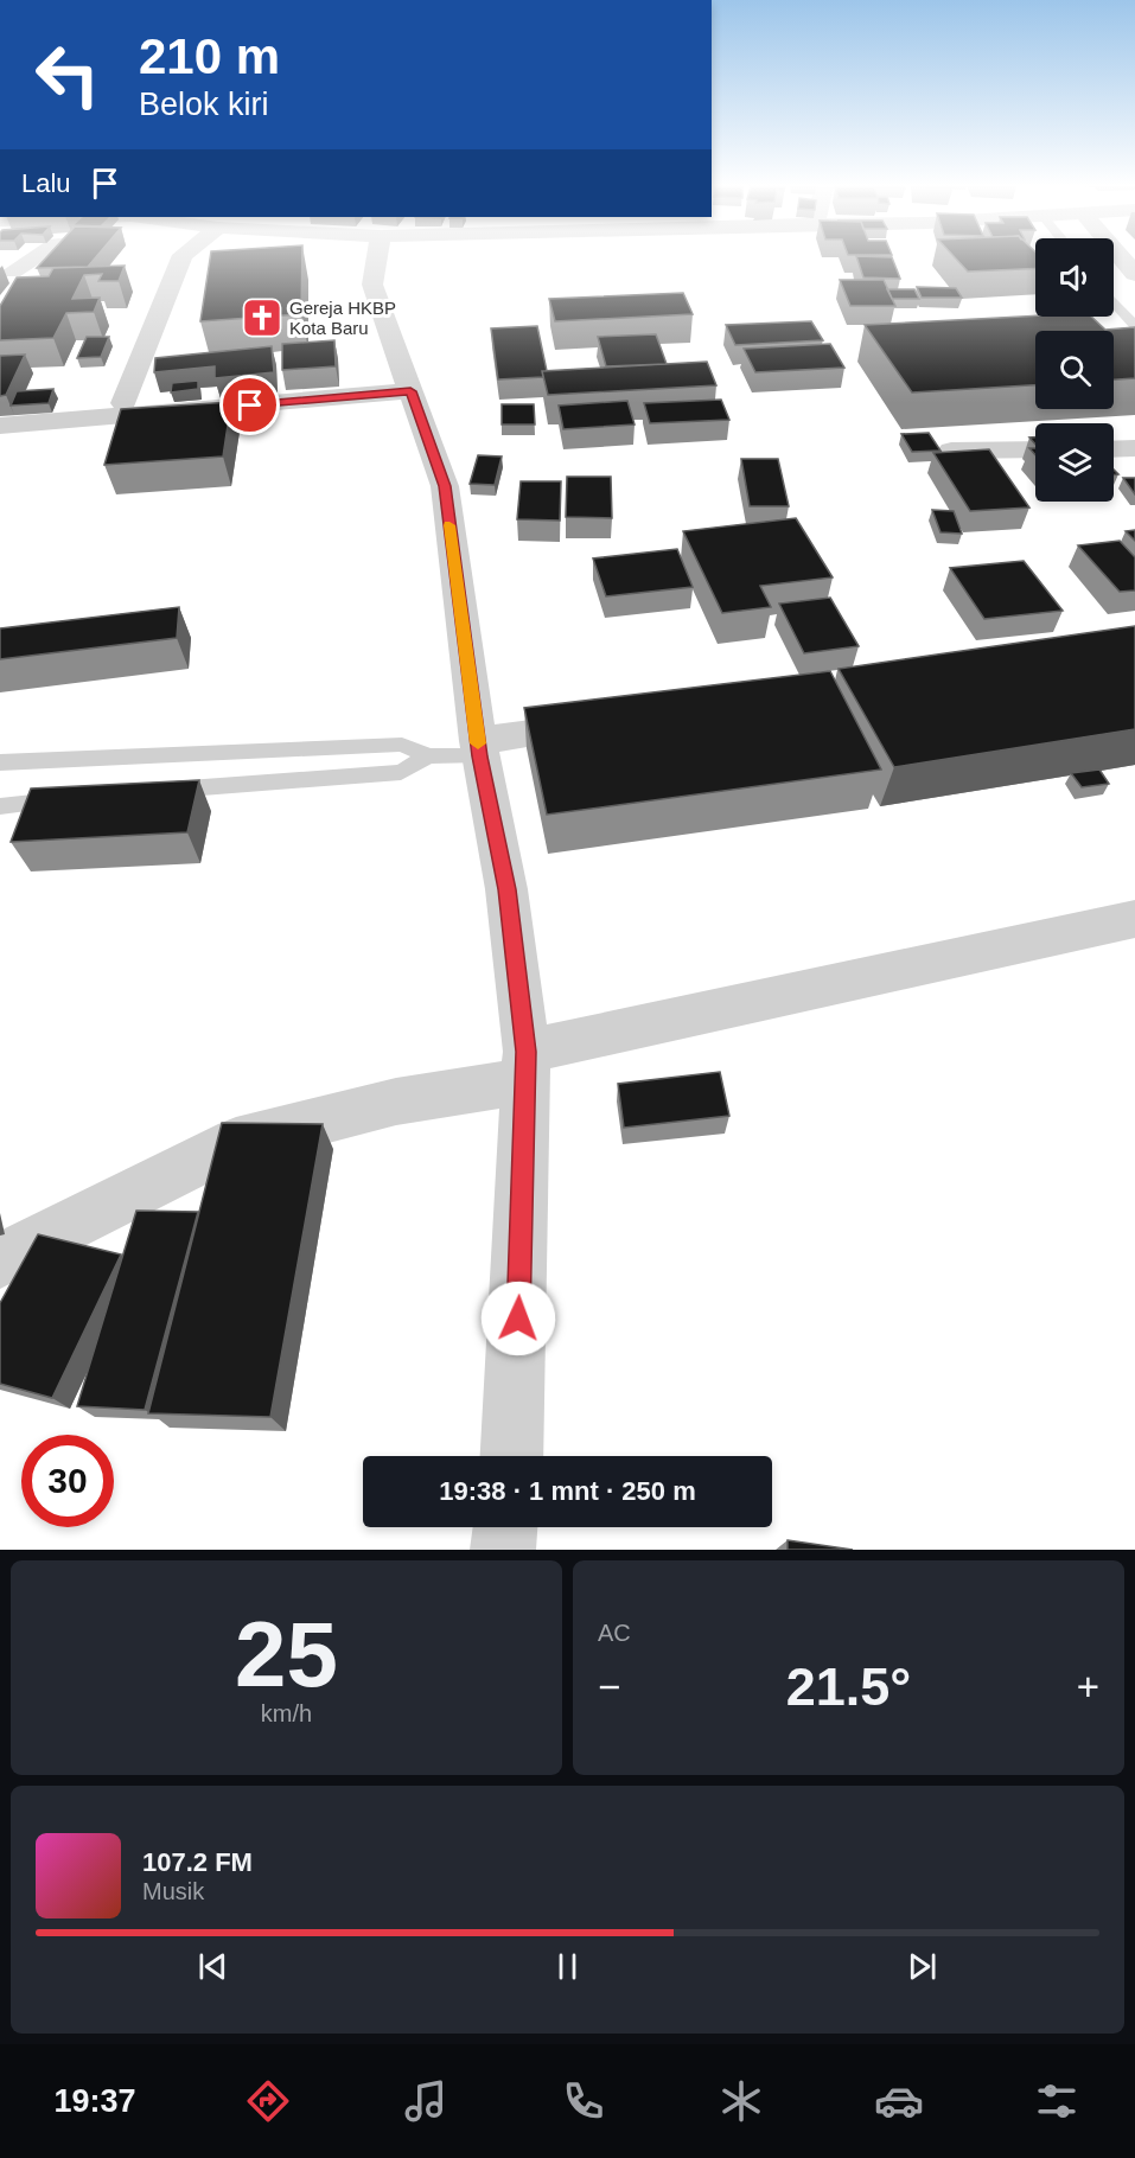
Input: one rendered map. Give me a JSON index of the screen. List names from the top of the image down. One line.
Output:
{"places":{"church":["Gereja HKBP Kota Baru"]},"page":{"turn":["210 m","Belok kiri"],"then":"Lalu","limit":"30","trip":"19:38 · 1 mnt · 250 m","tile":[["25","km/h"],"AC"],"heat":["−","21.5°","+"],"song":["107.2 FM","Musik"],"tabs":"19:37"}}
